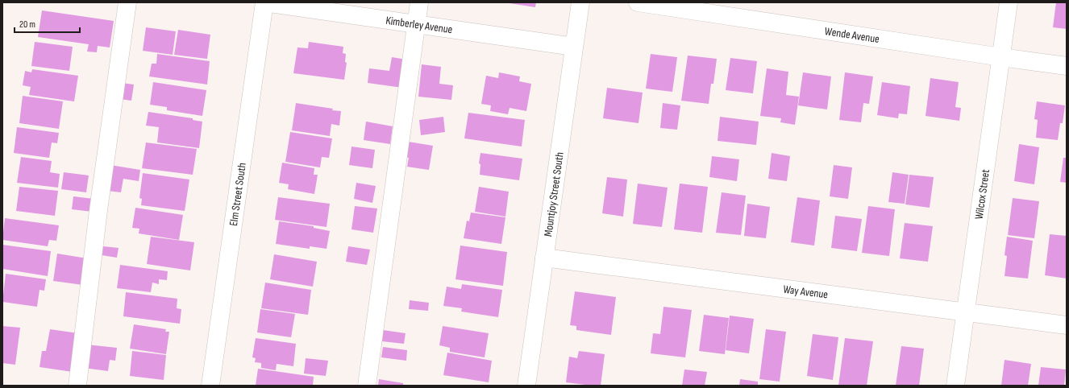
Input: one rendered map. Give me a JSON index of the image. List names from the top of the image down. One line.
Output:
{"streets":{"street":["Kimberley Avenue","Wende Avenue","Elm Street South","Mountjoy Street South","Wilcox Street","Way Avenue"]},"crossings":[["Kimberley Avenue","Elm Street South"],["Kimberley Avenue","Mountjoy Street South"],["Wende Avenue","Wilcox Street"],["Mountjoy Street South","Way Avenue"],["Wilcox Street","Way Avenue"]],"scale_bar":"20 m"}
